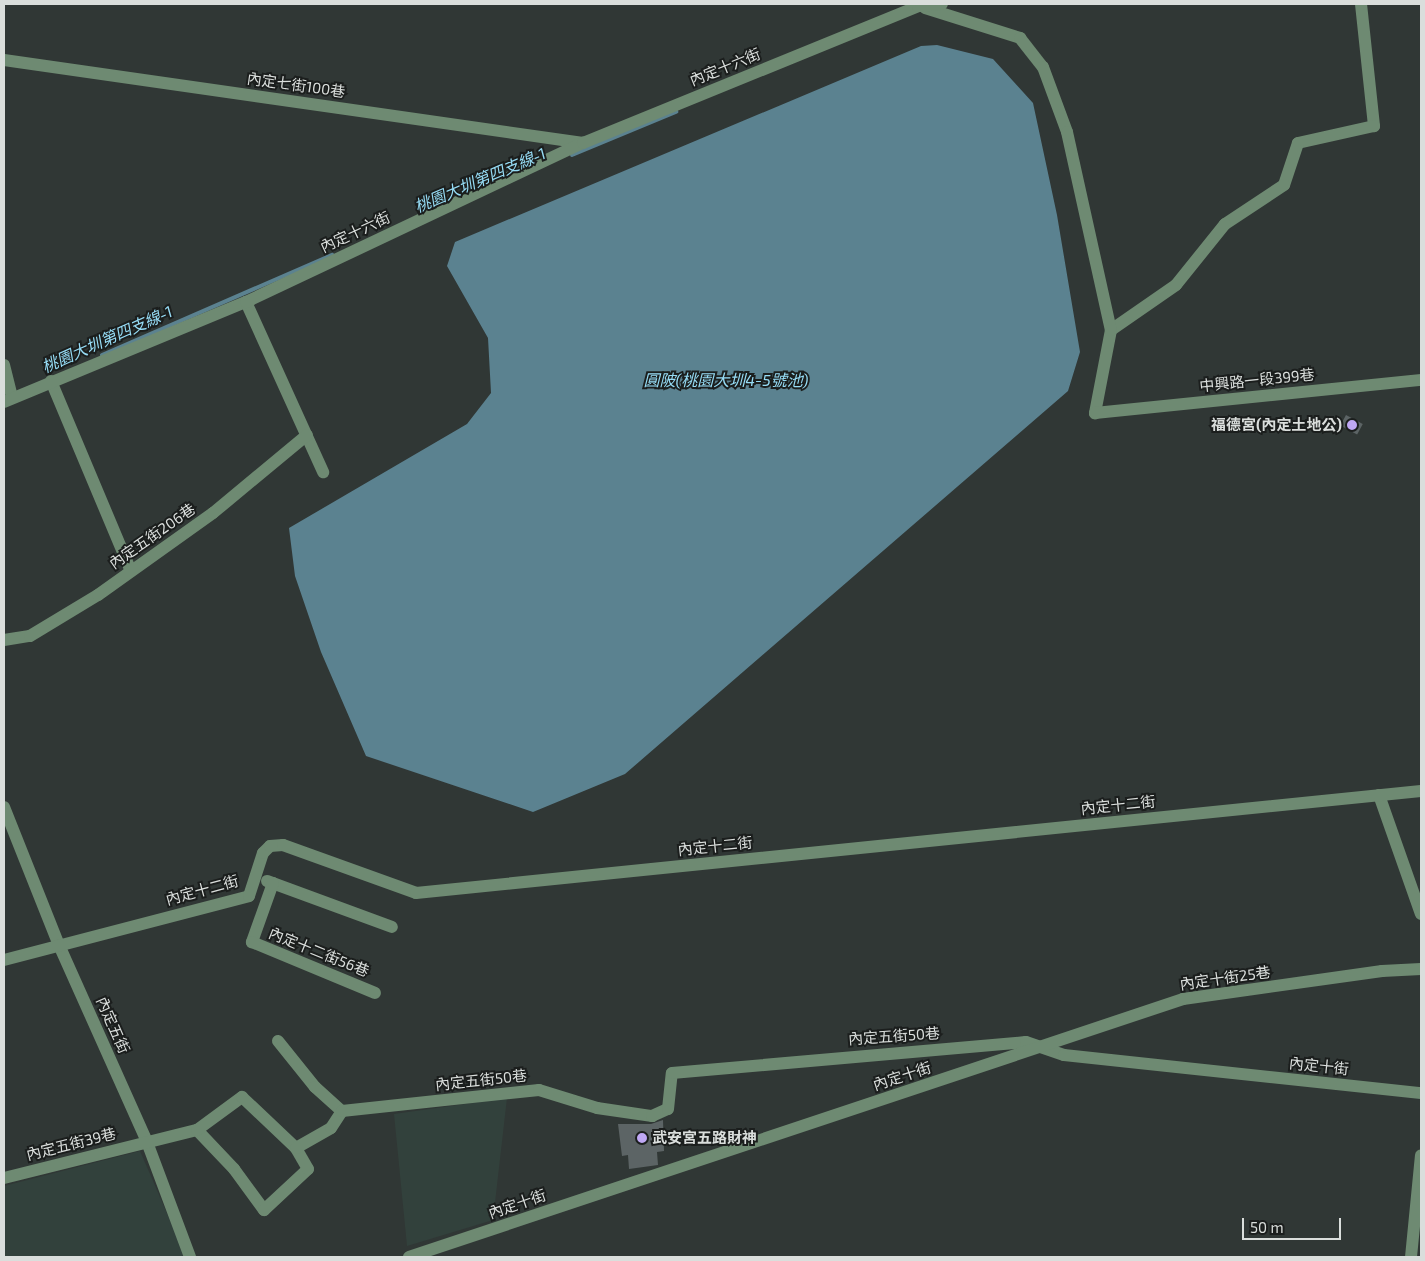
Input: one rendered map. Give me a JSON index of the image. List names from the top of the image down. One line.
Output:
{"streets":{"street":["內定十六街","內定七街100巷","中興路一段399巷","內定五街206巷","內定十二街","內定十二街56巷","內定十街25巷","內定五街","內定五街50巷","內定十街","內定五街39巷"]},"crossings":[["內定十六街","內定七街100巷"],["內定十二街","內定五街"],["內定十街25巷","內定五街50巷"],["內定十街25巷","內定十街"],["內定五街","內定五街39巷"],["內定五街50巷","內定十街"]],"water":["桃園大圳第四支線-1","圓陂(桃園大圳4-5號池)"],"places":["福德宮(內定土地公)","武安宮五路財神"],"scale_bar":"50 m"}
